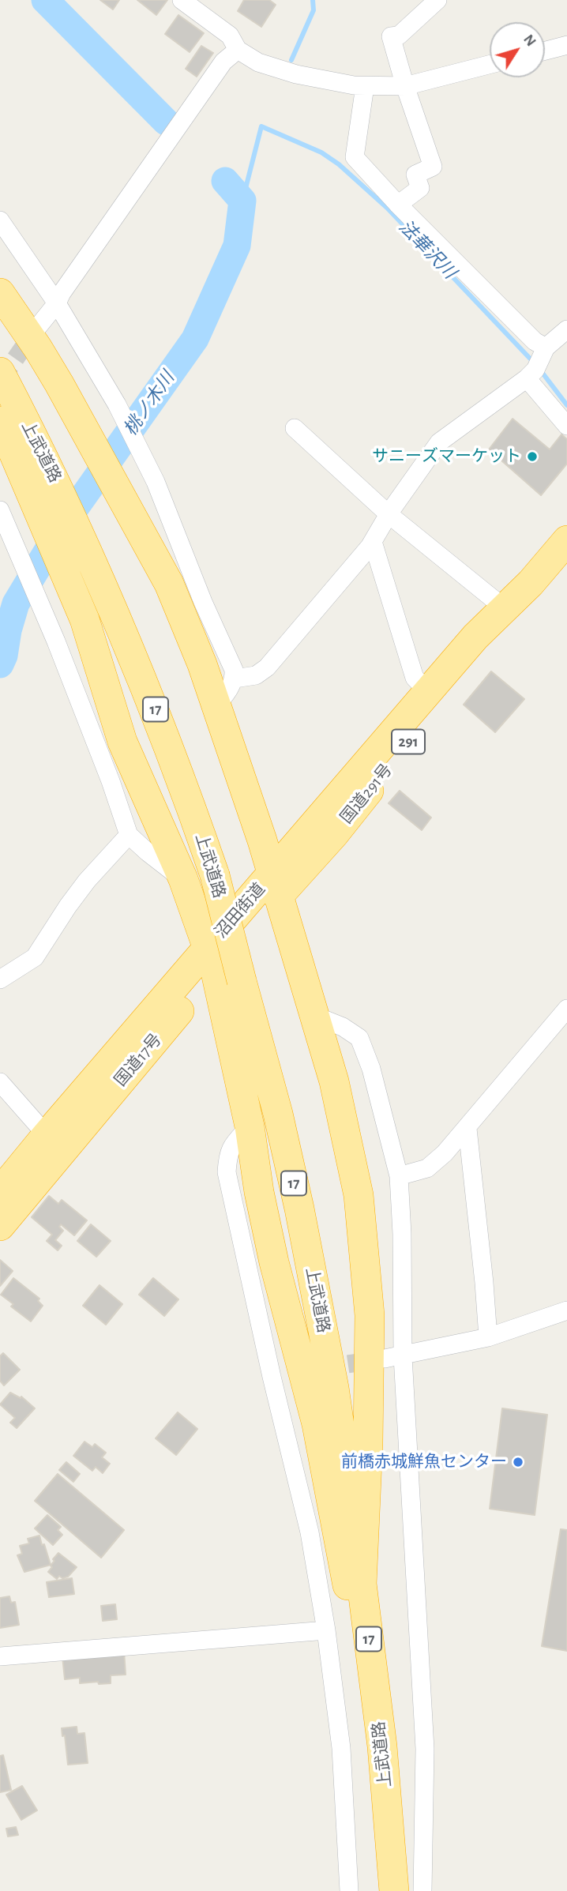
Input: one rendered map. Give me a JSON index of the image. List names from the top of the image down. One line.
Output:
{"streets":{"highway":["上武道路","17","291","国道291号","国道17号"]},"crossings":[["国道291号","国道17号"]],"water":["法華沢川","桃ノ木川"],"places":["サニーズマーケット","前橋赤城鮮魚センター"],"north":"top right"}
